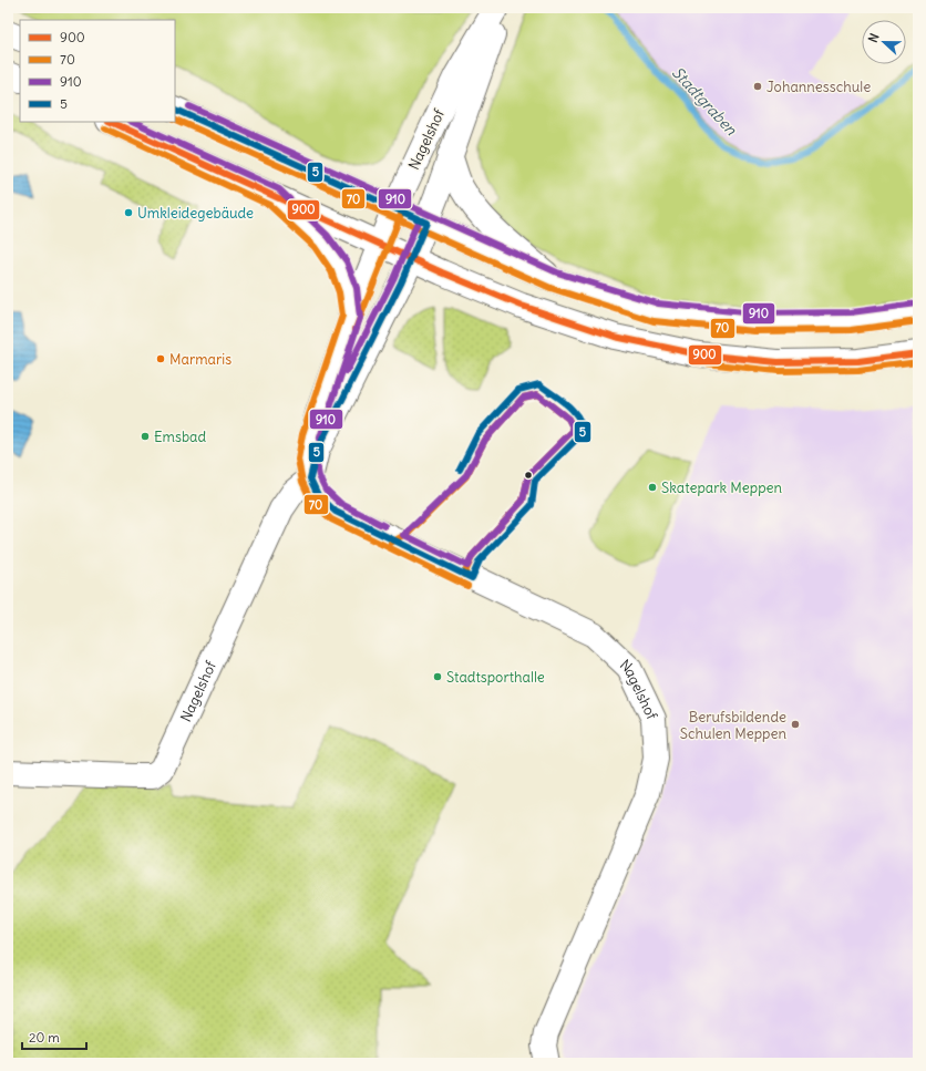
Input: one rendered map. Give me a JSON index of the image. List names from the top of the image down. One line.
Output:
{"streets":{"street":["Nagelshof"]},"water":["Stadtgraben"],"places":["Johannesschule","Umkleidegebäude","Marmaris","Emsbad","Skatepark Meppen","Stadtsporthalle","Berufsbildende Schulen Meppen"],"lines":["transit line 910","transit line 5","transit line 70","transit line 900"],"legend":["900","70","910","5"],"scale_bar":"20 m","north":"left"}
